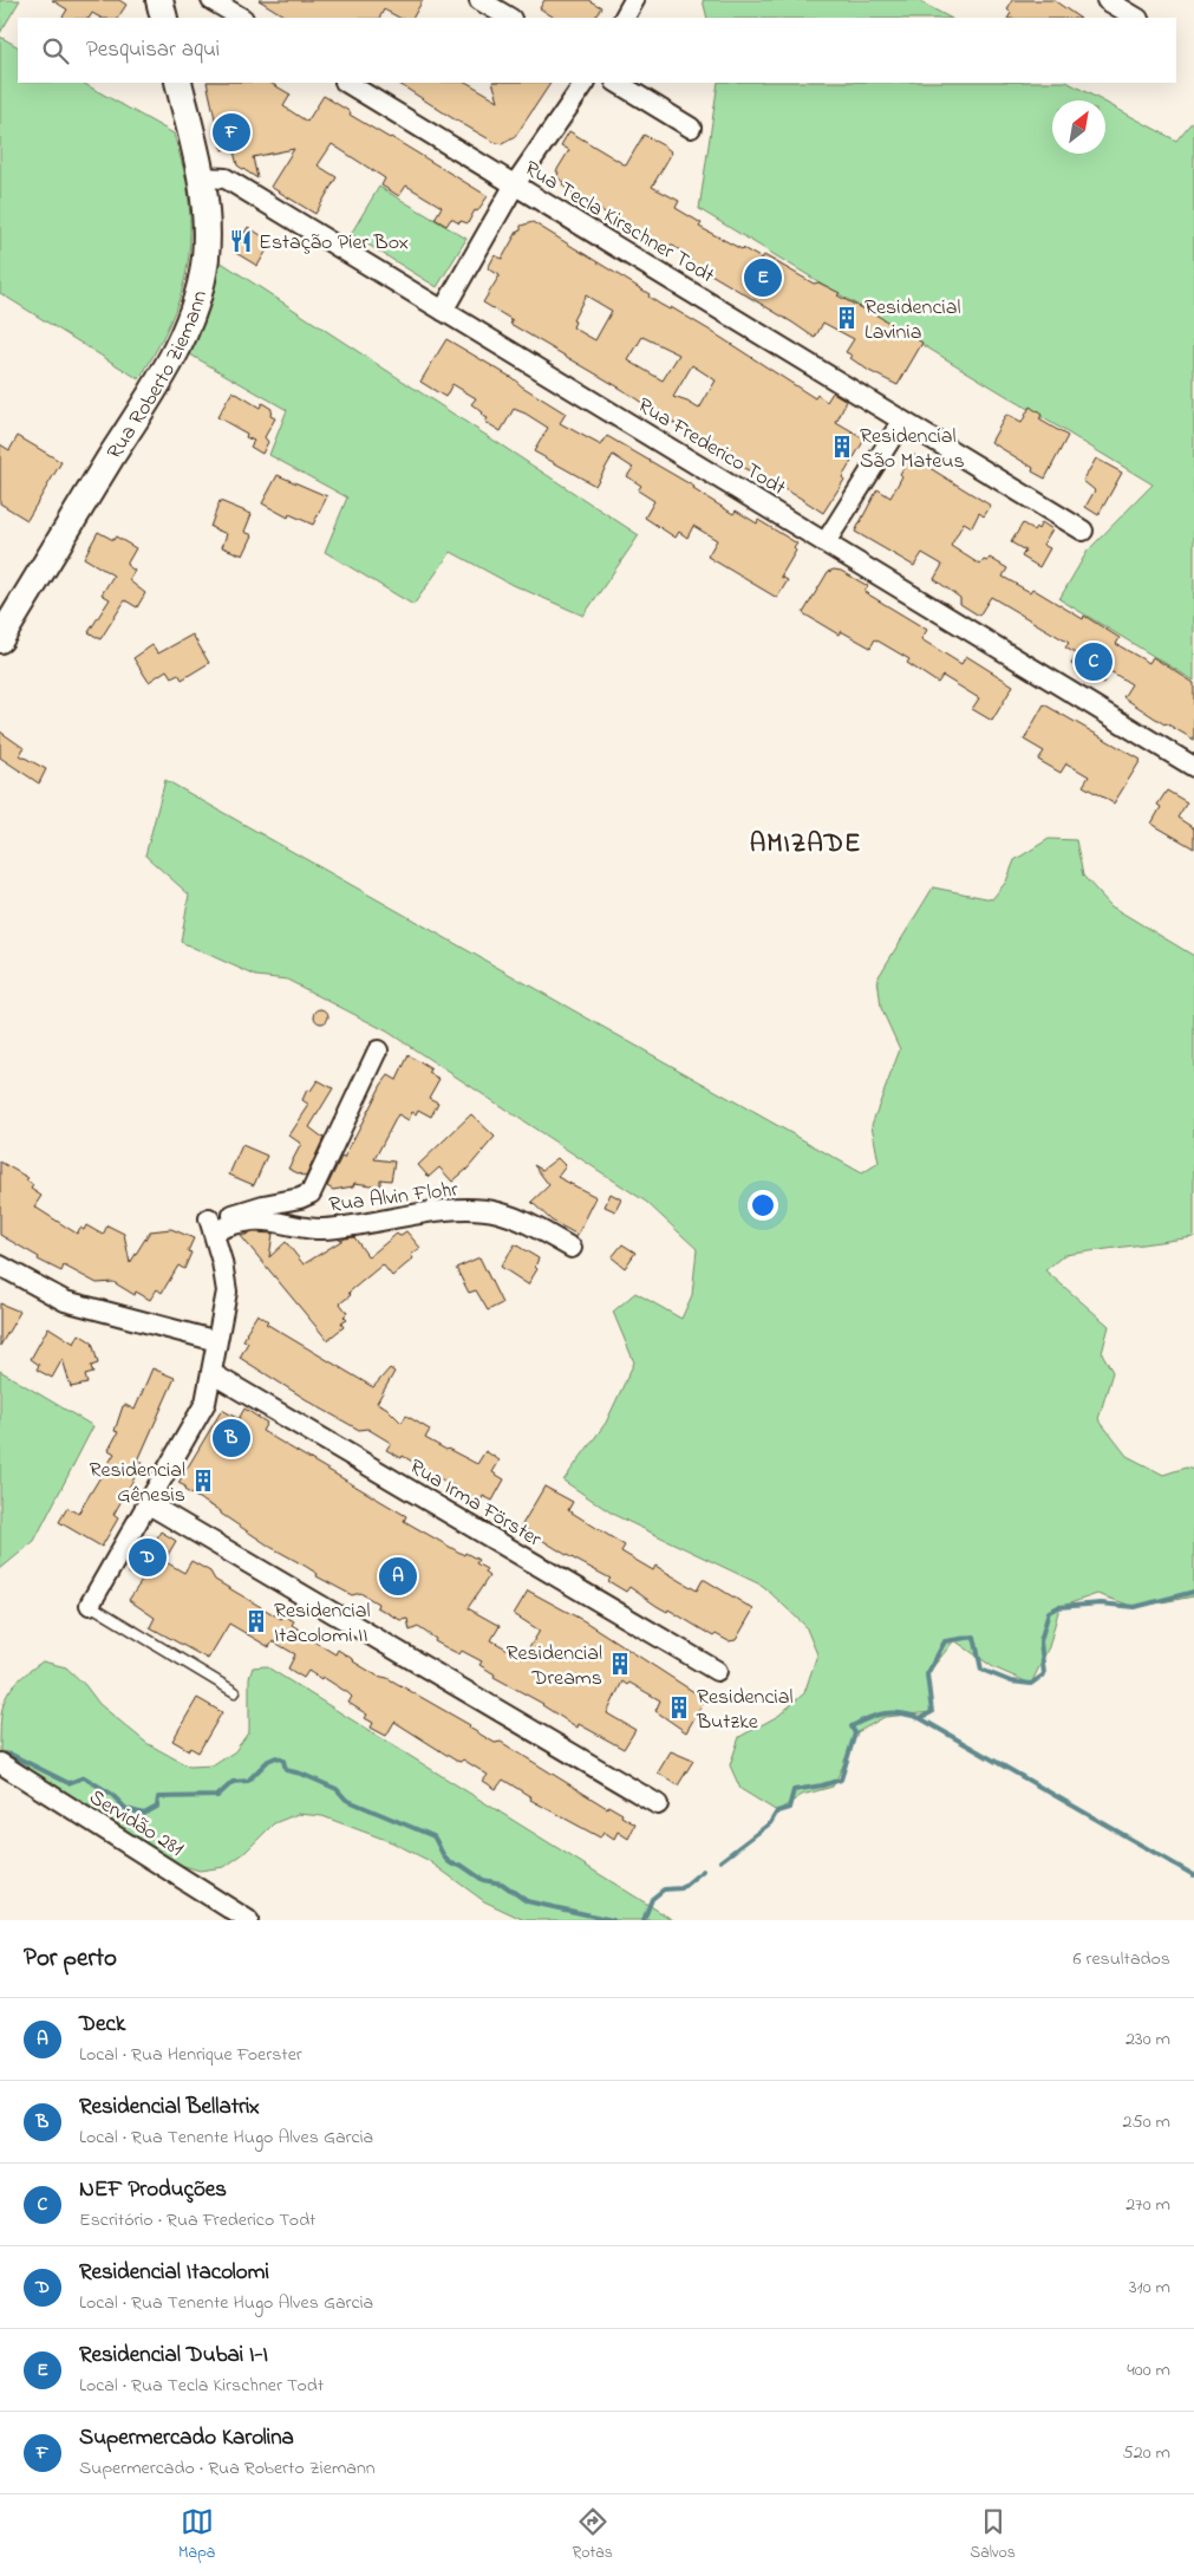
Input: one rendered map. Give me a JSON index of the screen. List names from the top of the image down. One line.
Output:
{"streets":{"main road":["Rua Roberto Ziemann"],"street":["Rua Tecla Kirschner Todt","Rua Frederico Todt","Rua Alvin Flohr","Rua Irma Förster","Servidão 281"]},"crossings":[["Rua Roberto Ziemann","Rua Frederico Todt"]],"districts":["AMIZADE"],"places":{"restaurant":["Estação Pier Box"],"building":["Residencial Lavinia","Residencial São Mateus","Residencial Gênesis","Residencial Itacolomi II","Residencial Dreams","Residencial Butzke"]},"north":"top right","page":{"search":"Pesquisar aqui","pins":["F","E","C","B","D","A"],"heading":["Por perto","6 resultados"],"list":[{"mark":"A","name":"Deck","note":"Local · Rua Henrique Foerster","value":"230 m"},{"mark":"B","name":"Residencial Bellatrix","note":"Local · Rua Tenente Hugo Alves Garcia","value":"250 m"},{"mark":"C","name":"NEF Produções","note":"Escritório · Rua Frederico Todt","value":"270 m"},{"mark":"D","name":"Residencial Itacolomi","note":"Local · Rua Tenente Hugo Alves Garcia","value":"310 m"},{"mark":"E","name":"Residencial Dubai I-I","note":"Local · Rua Tecla Kirschner Todt","value":"400 m"},{"mark":"F","name":"Supermercado Karolina","note":"Supermercado · Rua Roberto Ziemann","value":"520 m"}],"nav":["Mapa","Rotas","Salvos"]}}
